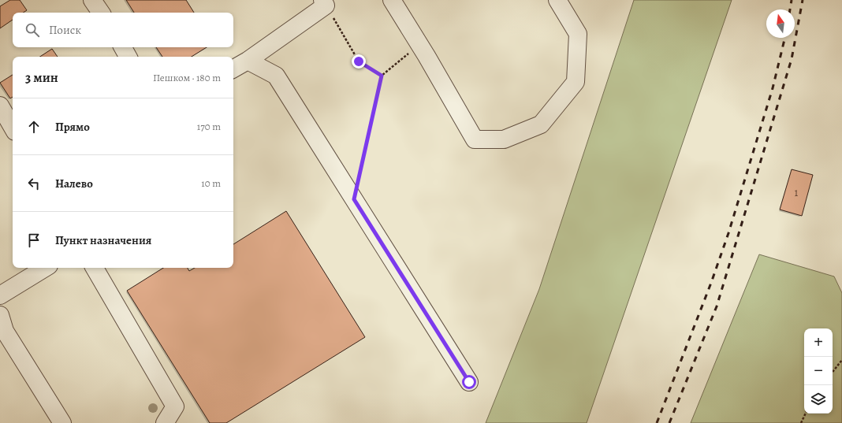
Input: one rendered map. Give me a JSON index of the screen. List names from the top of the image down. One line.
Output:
{"house_numbers":["1"],"north":"top","page":{"search":"Поиск","heading":["3 мин","Пешком · 180 m"],"list":[["Прямо","170 m"],["Налево","10 m"],"Пункт назначения"],"map_buttons":["+","−"]}}
